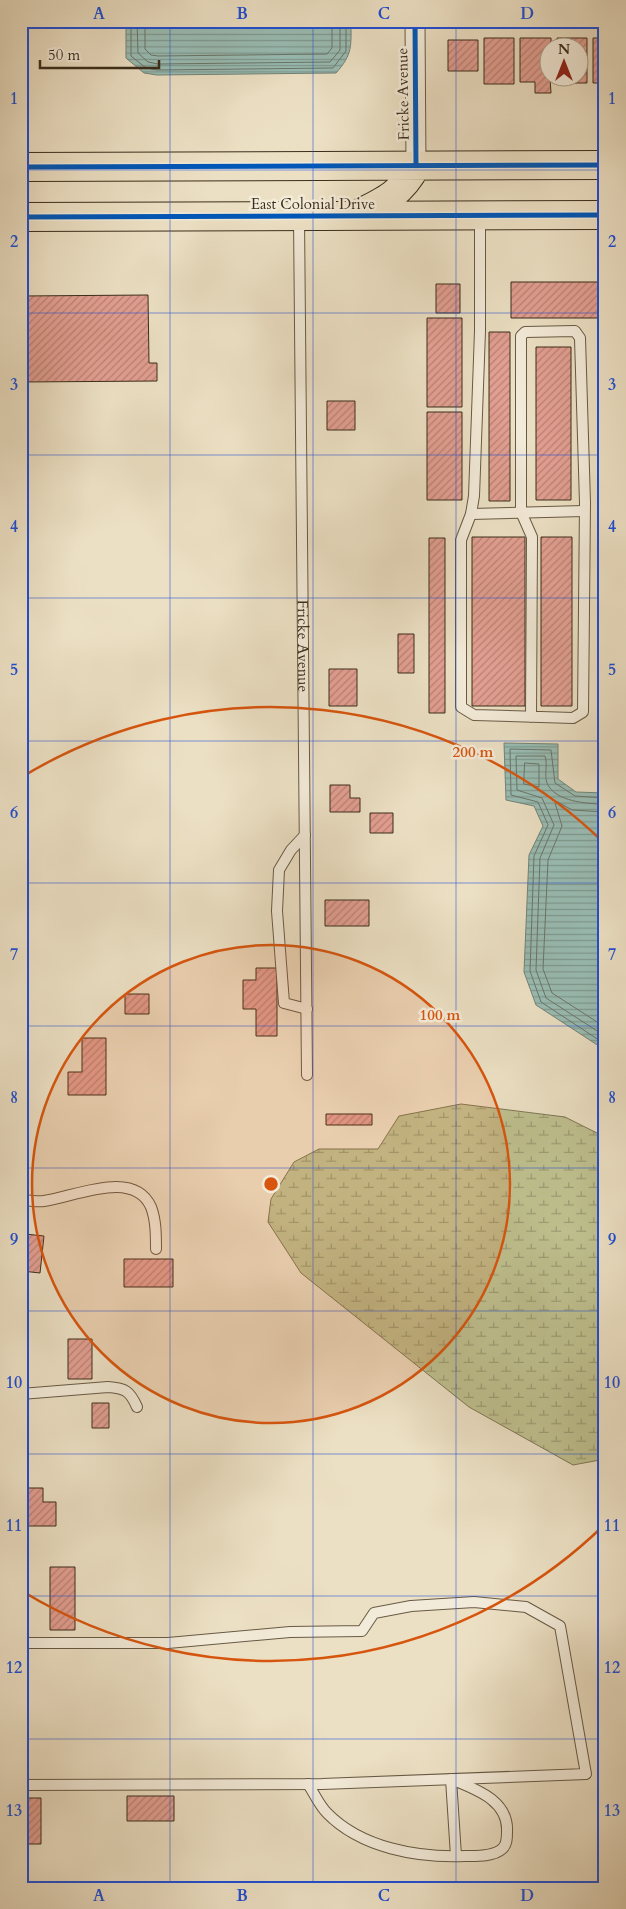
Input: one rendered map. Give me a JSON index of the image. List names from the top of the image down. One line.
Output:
{"streets":{"highway":["East Colonial Drive"],"street":["Fricke Avenue"]},"crossings":[["Fricke Avenue","East Colonial Drive"]],"scale_bar":"50 m","north":"top","grid":{"columns":["A","B","C","D"],"rows":["1","2","3","4","5","6","7","8","9","10","11","12","13"]},"rings":["200 m","100 m"]}
